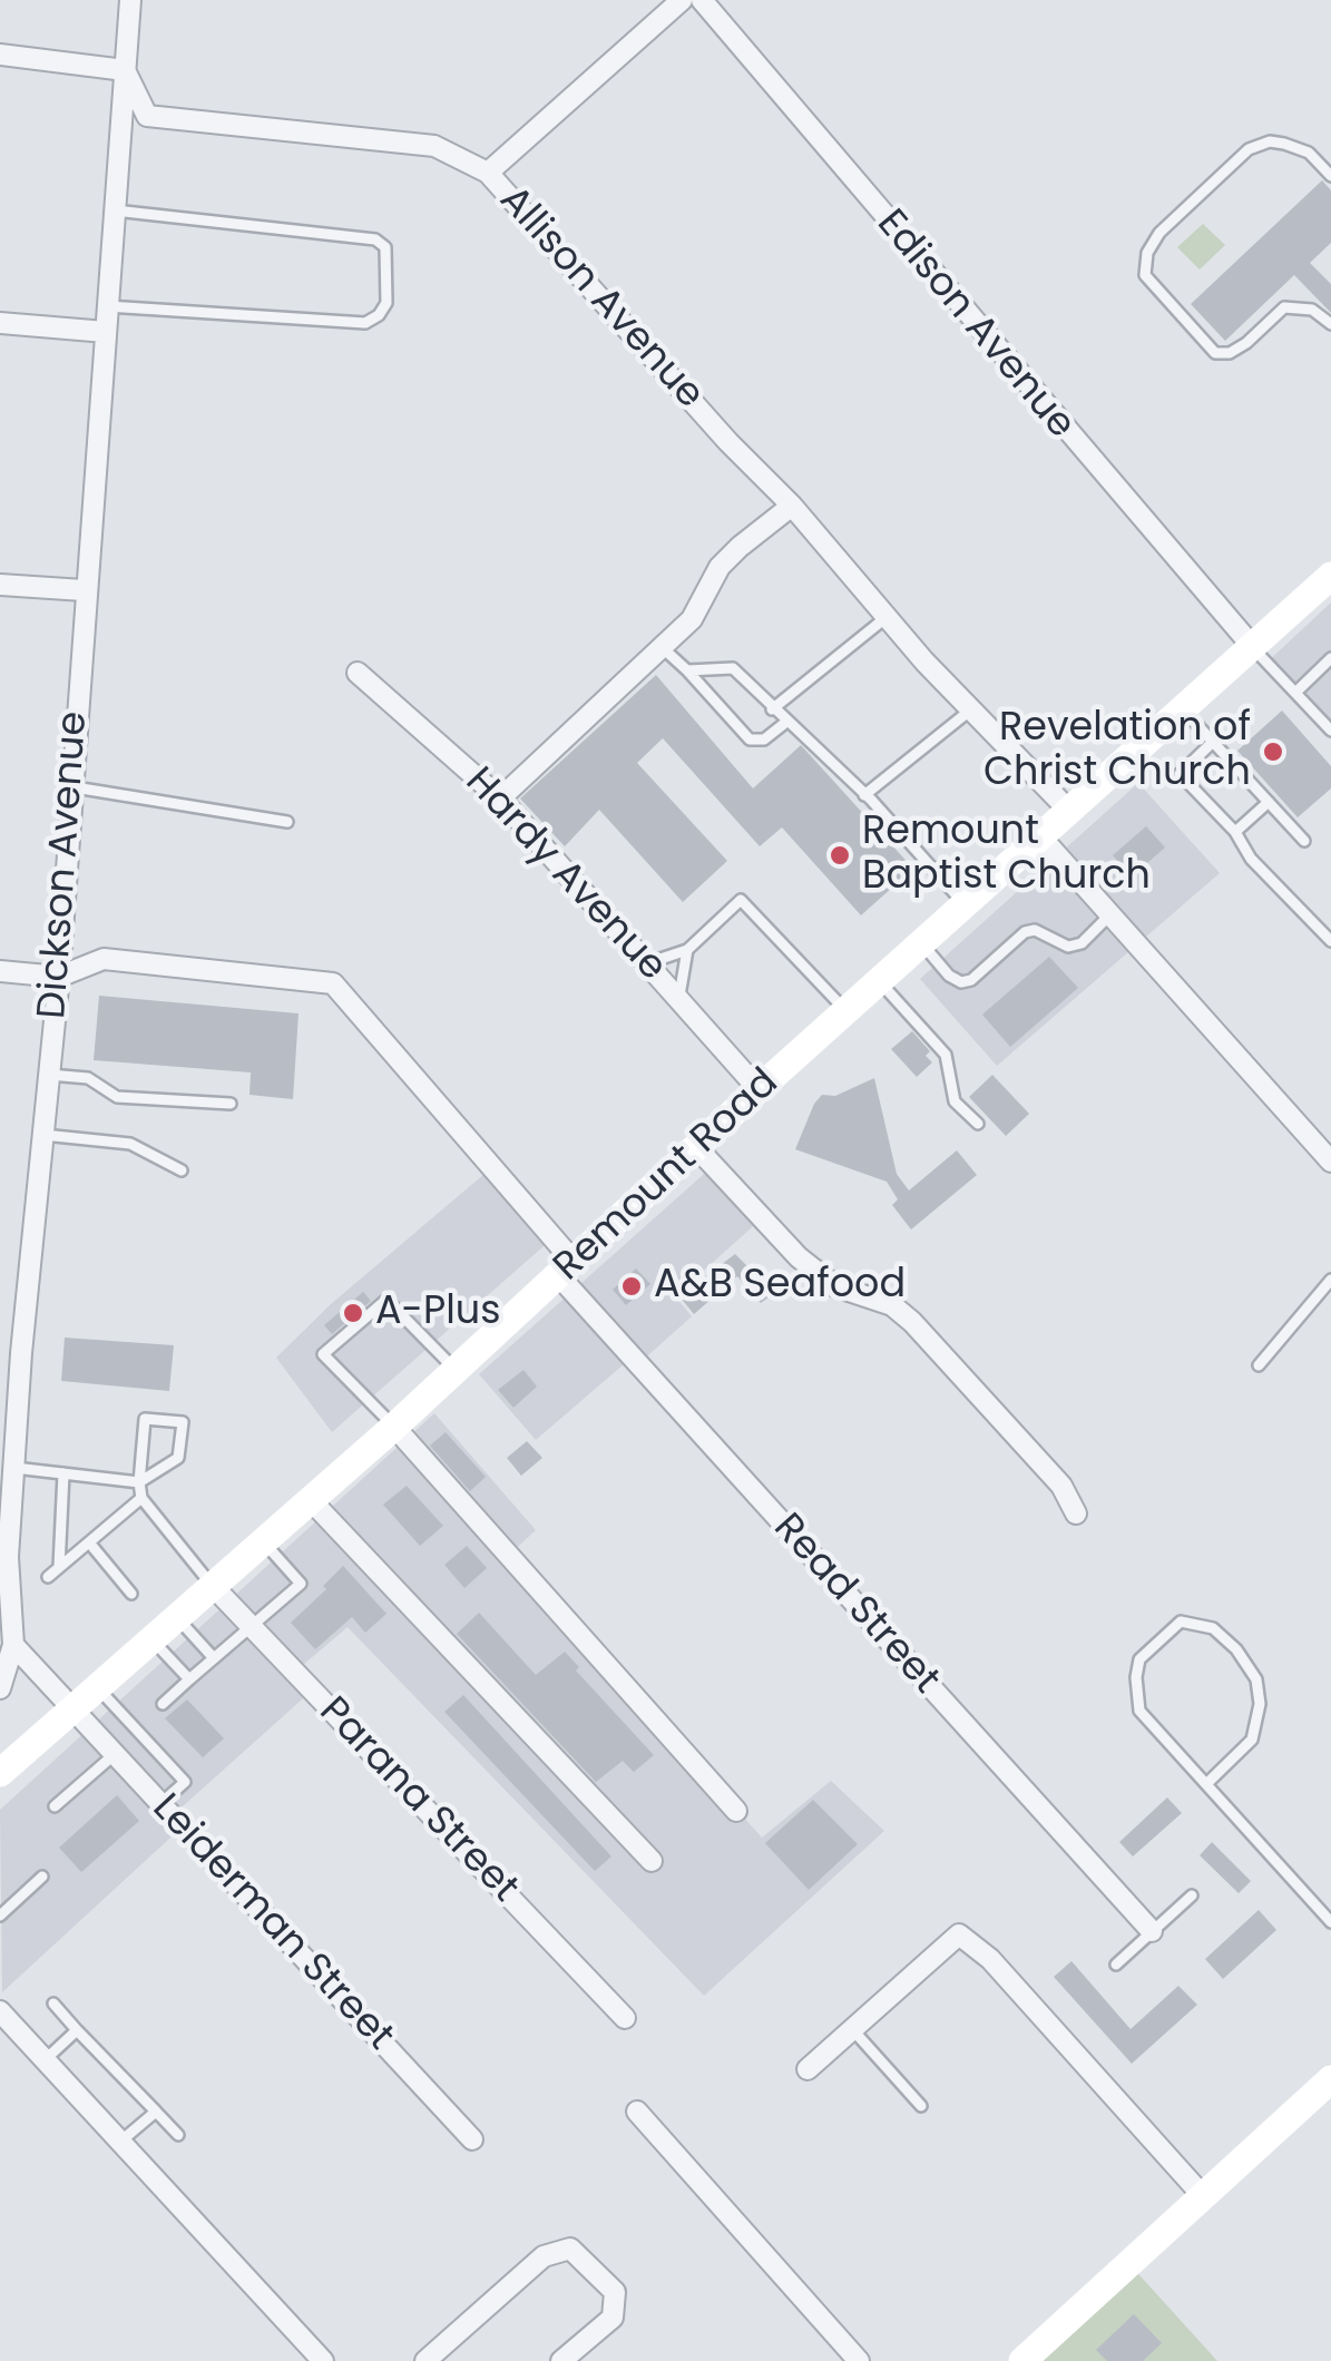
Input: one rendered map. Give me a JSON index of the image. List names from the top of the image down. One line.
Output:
{"streets":{"main road":["Remount Road"],"street":["Allison Avenue","Edison Avenue","Dickson Avenue","Hardy Avenue","Read Street","Parana Street","Leiderman Street"]},"crossings":[["Allison Avenue","Dickson Avenue"],["Allison Avenue","Remount Road"],["Edison Avenue","Remount Road"],["Dickson Avenue","Read Street"],["Hardy Avenue","Remount Road"],["Remount Road","Read Street"],["Remount Road","Parana Street"],["Remount Road","Leiderman Street"]],"places":["Revelation of Christ Church","Remount Baptist Church","A&B Seafood","A-Plus"]}
